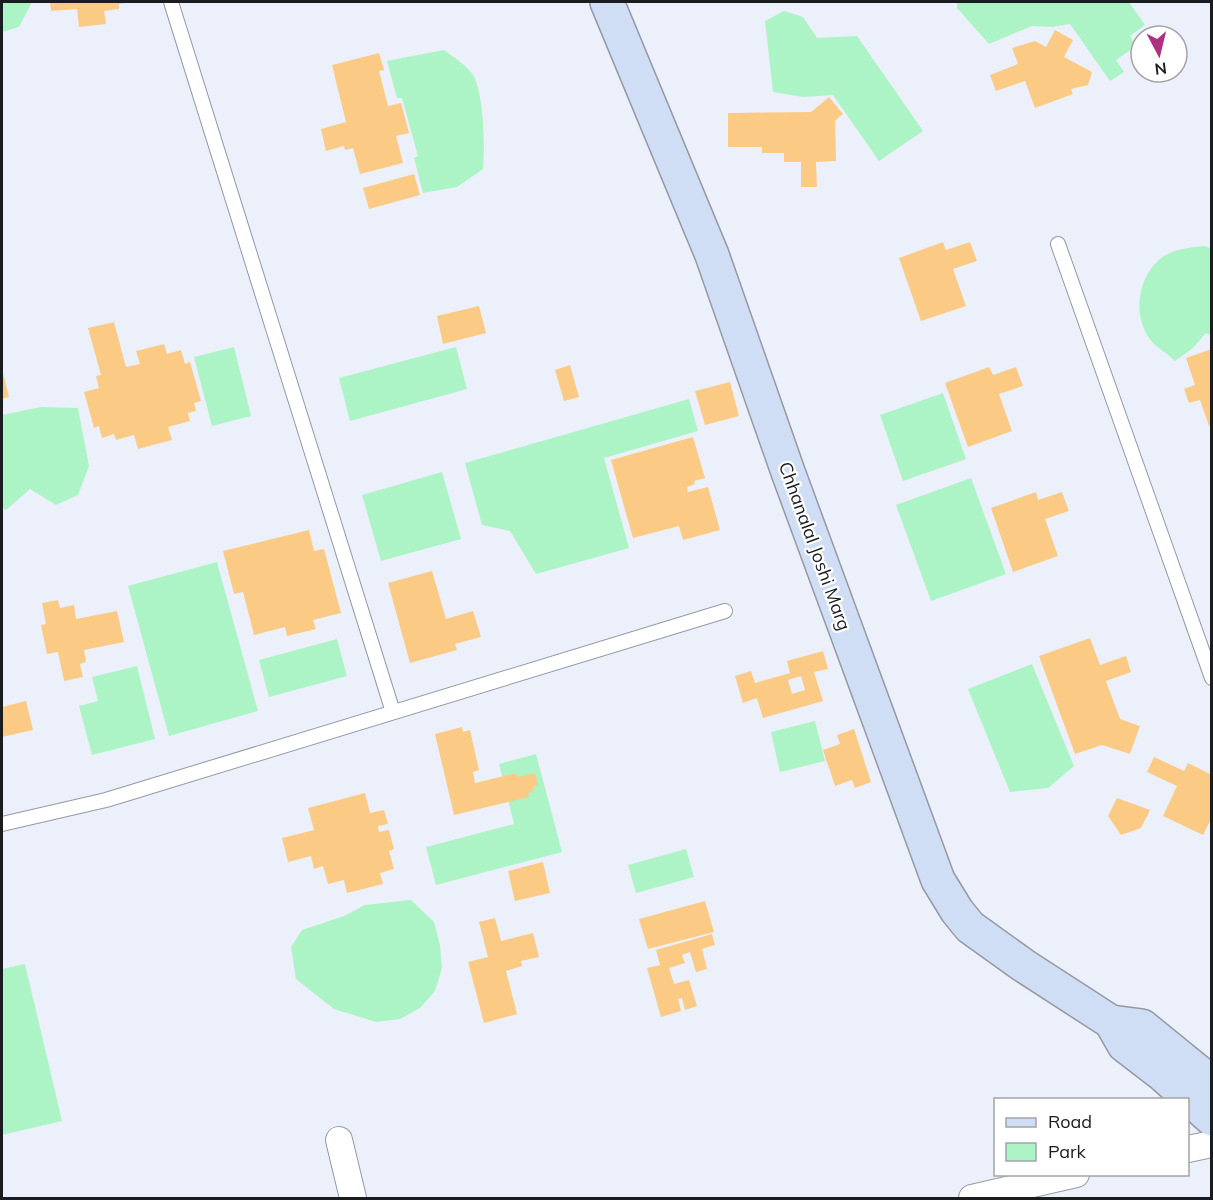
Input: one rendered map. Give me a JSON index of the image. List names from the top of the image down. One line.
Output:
{"streets":{"street":["Chhanalal Joshi Marg"]},"legend":["Road","Park"],"north":"bottom"}
